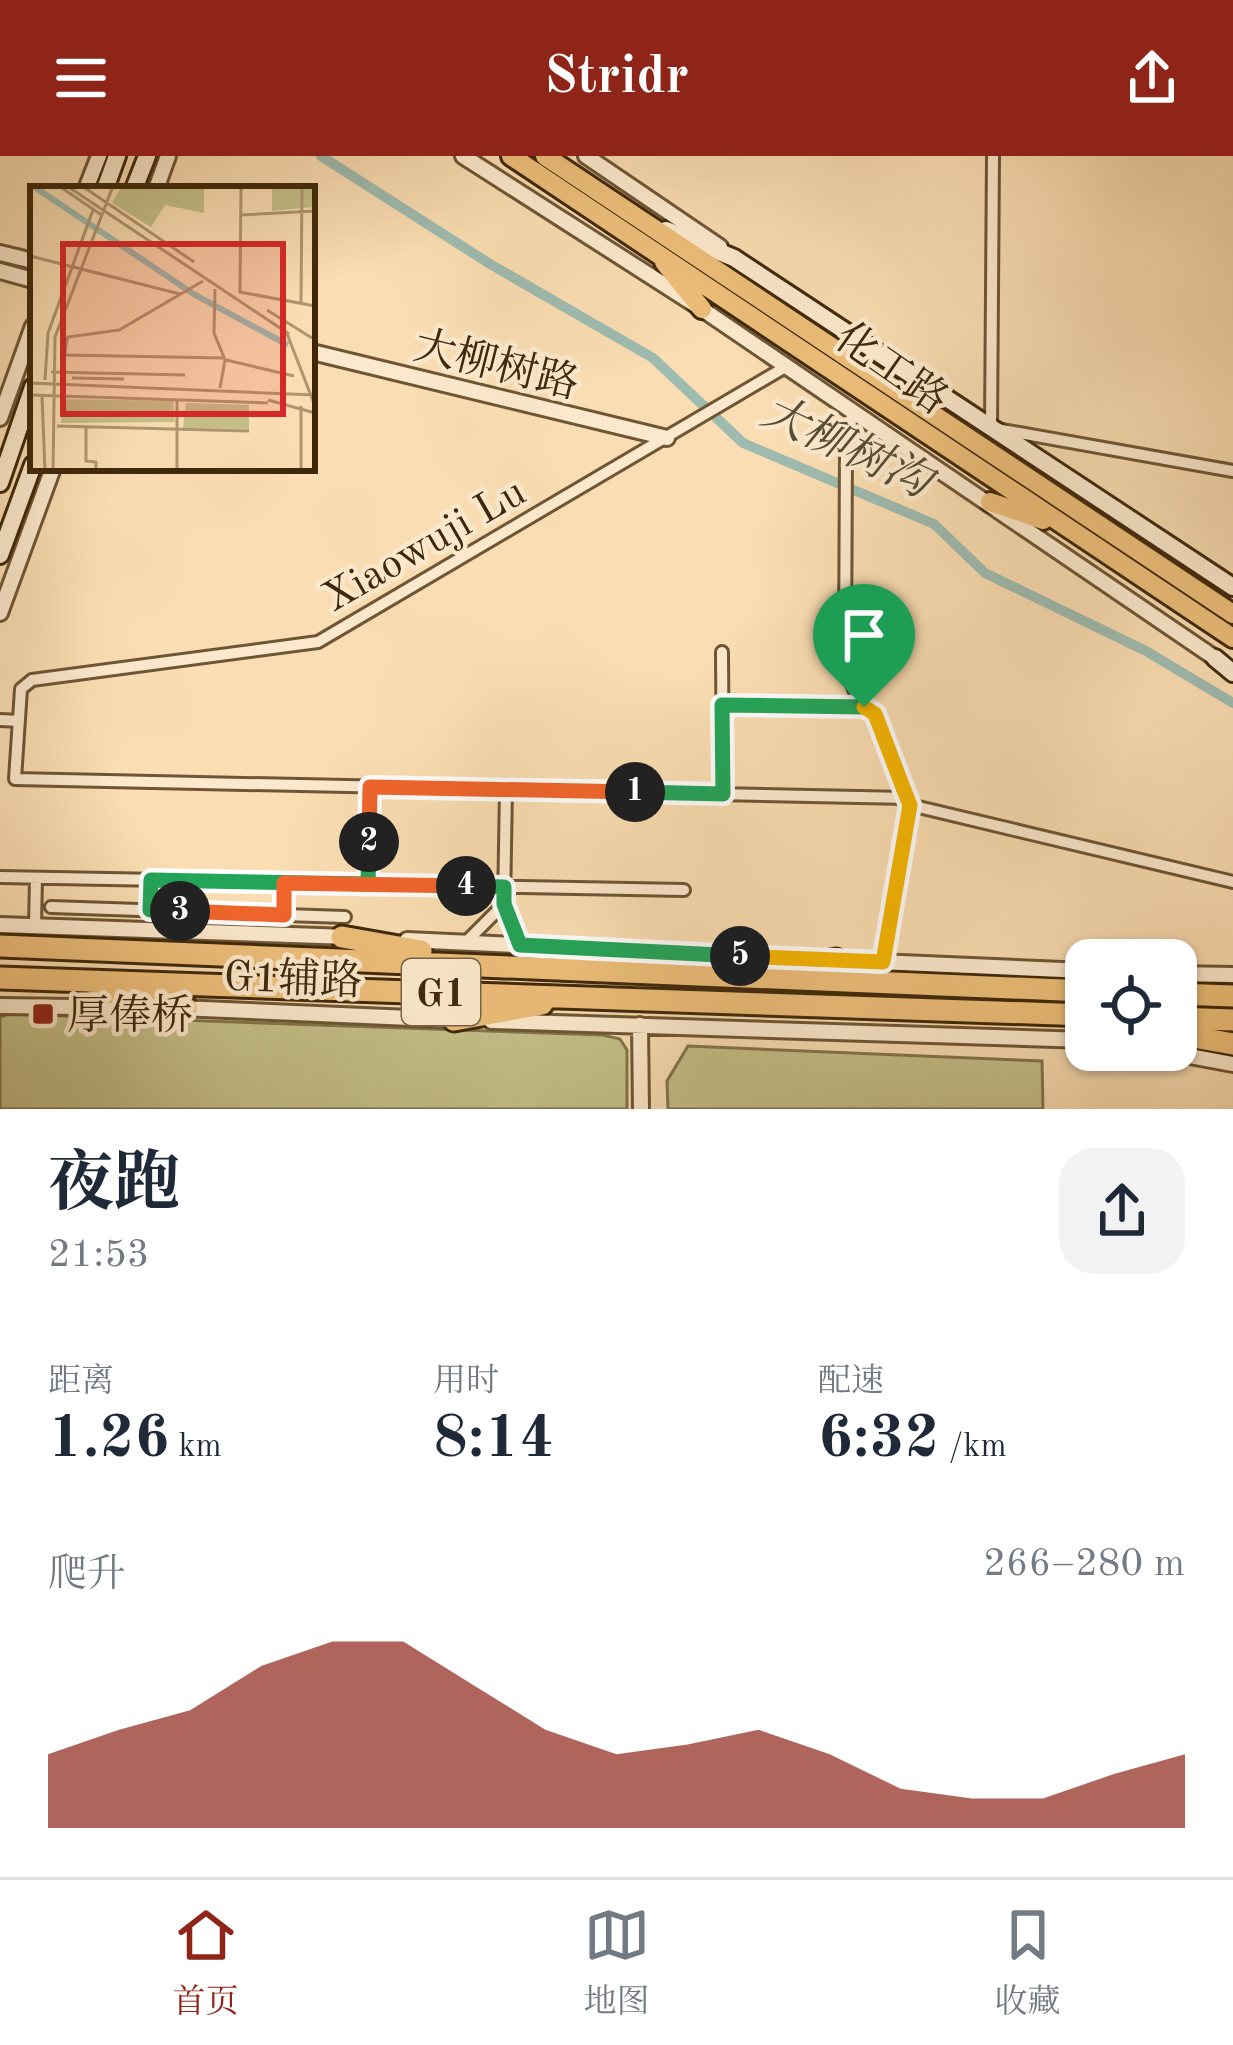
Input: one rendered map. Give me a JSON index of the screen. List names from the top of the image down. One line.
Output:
{"streets":{"highway":["G1"],"main road":["化工路"],"street":["大柳树路","Xiaowuji Lu","G1辅路"]},"crossings":[["大柳树路","Xiaowuji Lu"],["G1辅路","G1"]],"water":["大柳树沟"],"places":{"transit":["厚俸桥"]},"page":{"header":"Stridr","pins":["1","2","4","3","5"],"heading":["夜跑","21:53"],"stats":[["距离","1.26 km"],["用时","8:14"],["配速","6:32 /km"]],"chart":["爬升","266–280 m"],"tabs":["首页","地图","收藏"]}}
